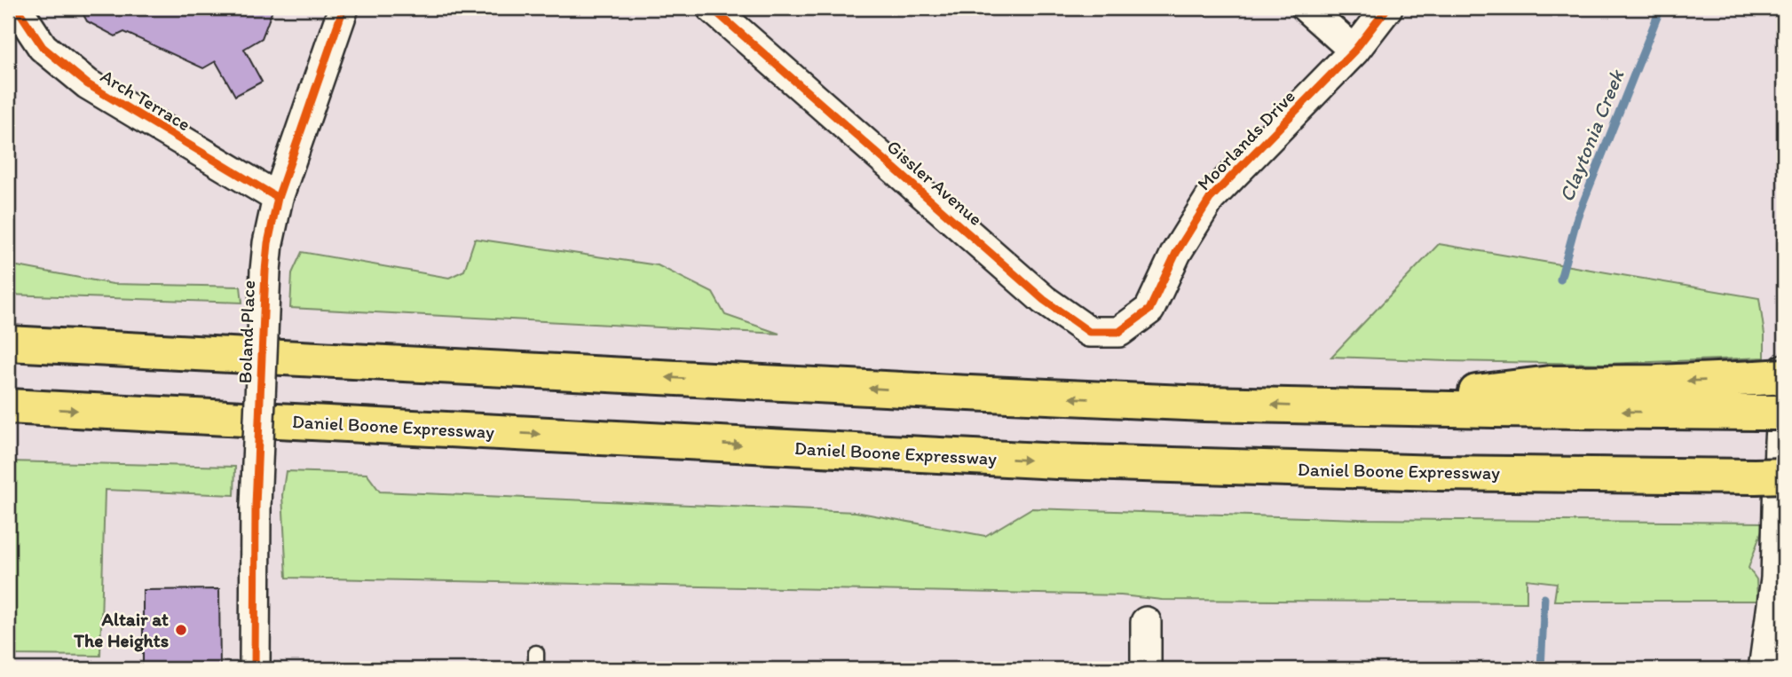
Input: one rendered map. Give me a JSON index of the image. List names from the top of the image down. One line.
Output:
{"streets":{"highway":["Daniel Boone Expressway"],"street":["Arch Terrace","Moorlands Drive","Gissler Avenue","Boland Place"]},"crossings":[["Arch Terrace","Boland Place"],["Moorlands Drive","Gissler Avenue"]],"water":["Claytonia Creek"],"places":["Altair at The Heights"]}
